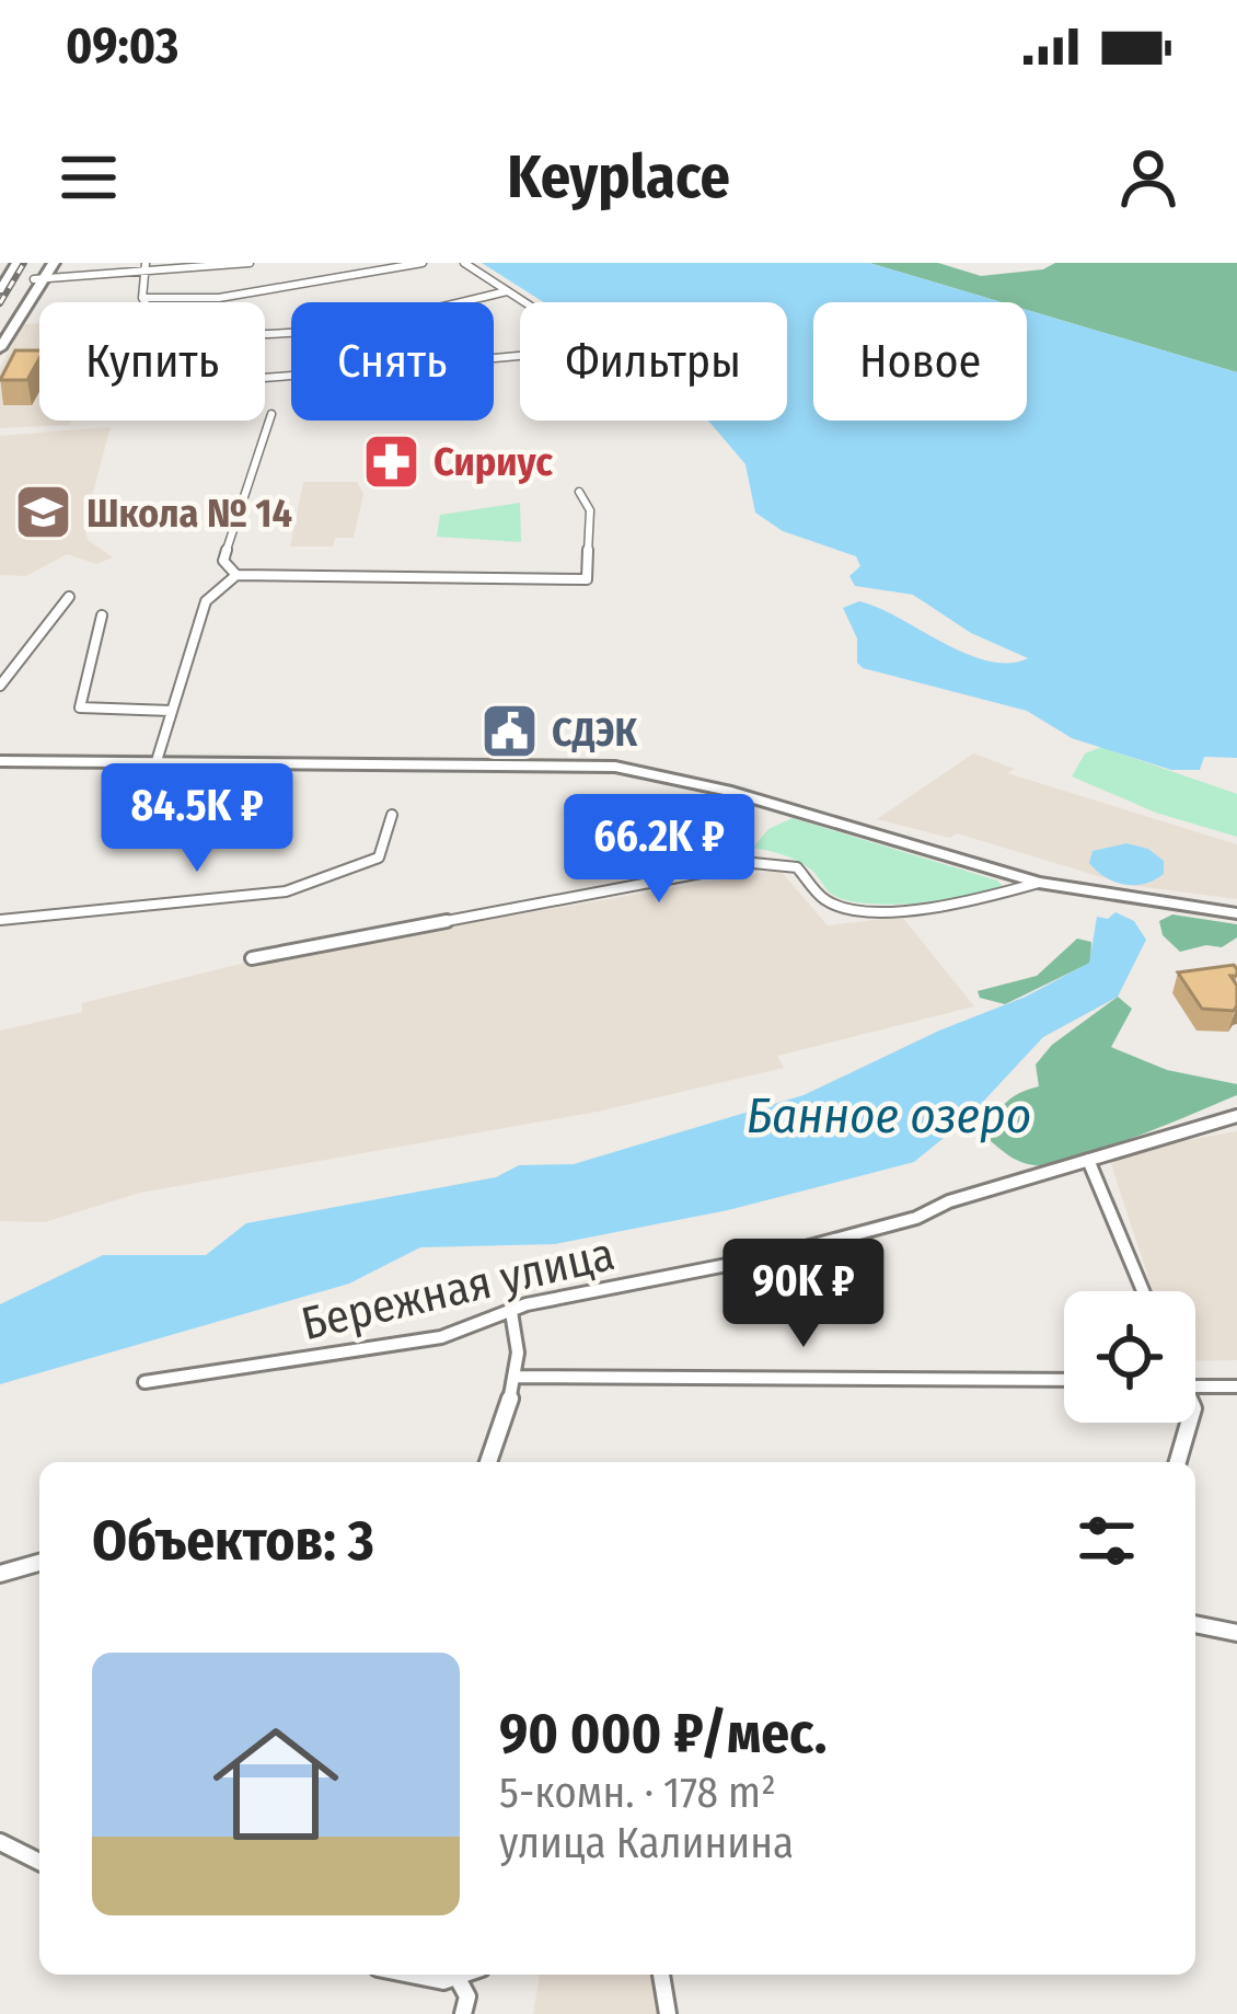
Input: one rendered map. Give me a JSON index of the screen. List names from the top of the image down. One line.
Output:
{"streets":{"street":["Бережная улица"]},"water":["Банное озеро"],"places":{"pharmacy":["Сириус"],"school or university":["Школа № 14"],"public building":["СДЭК"]},"page":{"status":"09:03","header":"Keyplace","chip":["Купить","Снять","Фильтры","Новое"],"price":["84.5K ₽","66.2K ₽","90K ₽"],"heading":"Объектов: 3","list":[{"name":"90 000 ₽/мес.","note":"5-комн. · 178 m² · улица Калинина"}]}}
